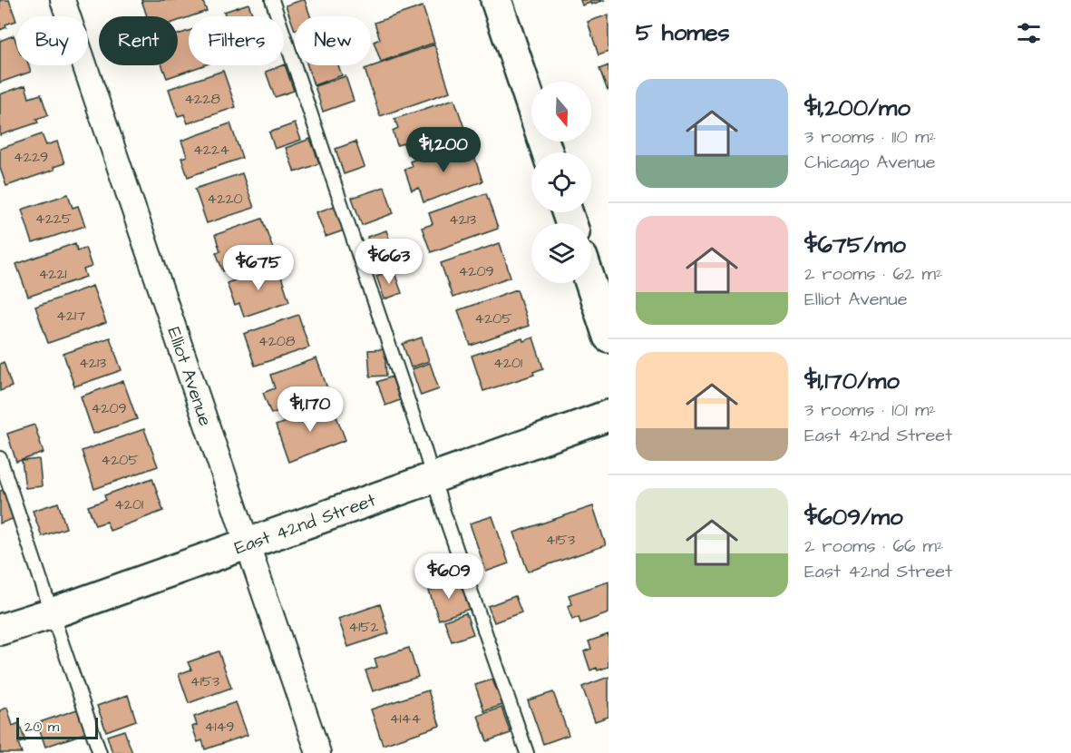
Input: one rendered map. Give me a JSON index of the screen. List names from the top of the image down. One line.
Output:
{"streets":{"street":["Elliot Avenue","East 42nd Street"]},"crossings":[["Elliot Avenue","East 42nd Street"]],"house_numbers":["4228","4224","4229","4220","4225","4213","4209","4221","4217","4205","4208","4213","4201","4209","4205","4201","4153","4152","4153","4144","4149"],"scale_bar":"20 m","north":"bottom","page":{"heading":"5 homes","chip":["Buy","Rent","Filters","New"],"list":[{"name":"$1,200/mo","note":"3 rooms · 110 m² · Chicago Avenue"},{"name":"$675/mo","note":"2 rooms · 62 m² · Elliot Avenue"},{"name":"$1,170/mo","note":"3 rooms · 101 m² · East 42nd Street"},{"name":"$609/mo","note":"2 rooms · 66 m² · East 42nd Street"}],"price":["$1,200","$663","$675","$1,170","$609"],"scale":"20 m"}}
